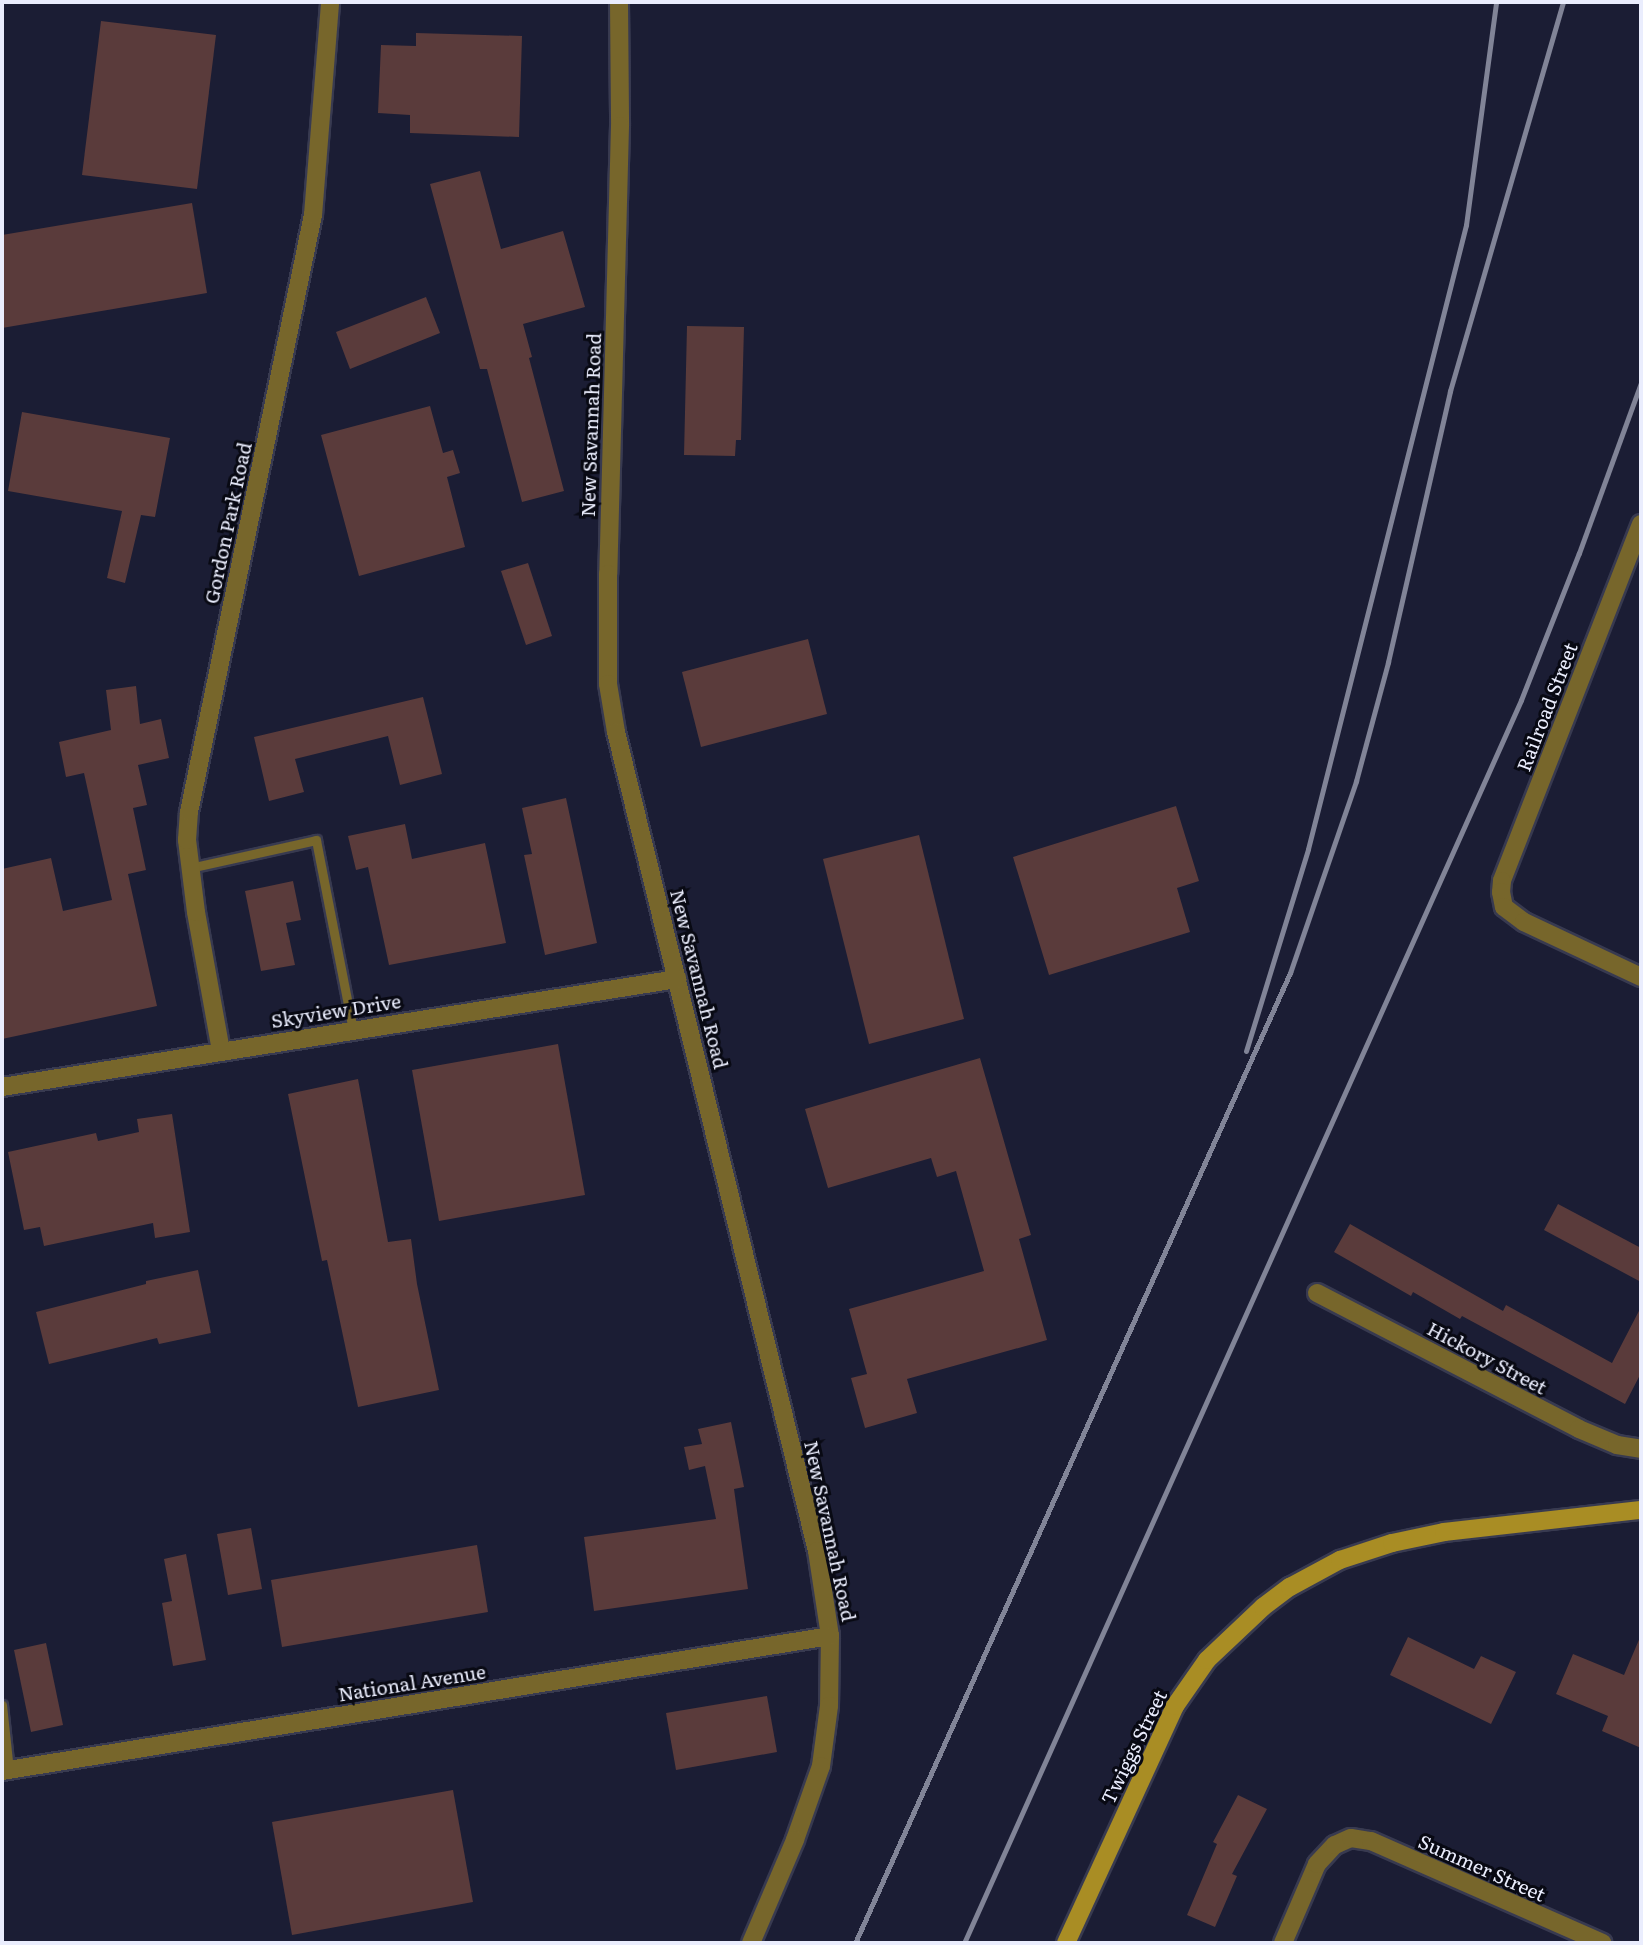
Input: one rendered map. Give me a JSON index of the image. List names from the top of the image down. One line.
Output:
{"streets":{"main road":["Twiggs Street"],"street":["New Savannah Road","Gordon Park Road","Railroad Street","Skyview Drive","Hickory Street","National Avenue","Summer Street"]},"crossings":[["New Savannah Road","Skyview Drive"],["New Savannah Road","National Avenue"],["Gordon Park Road","Skyview Drive"]]}
